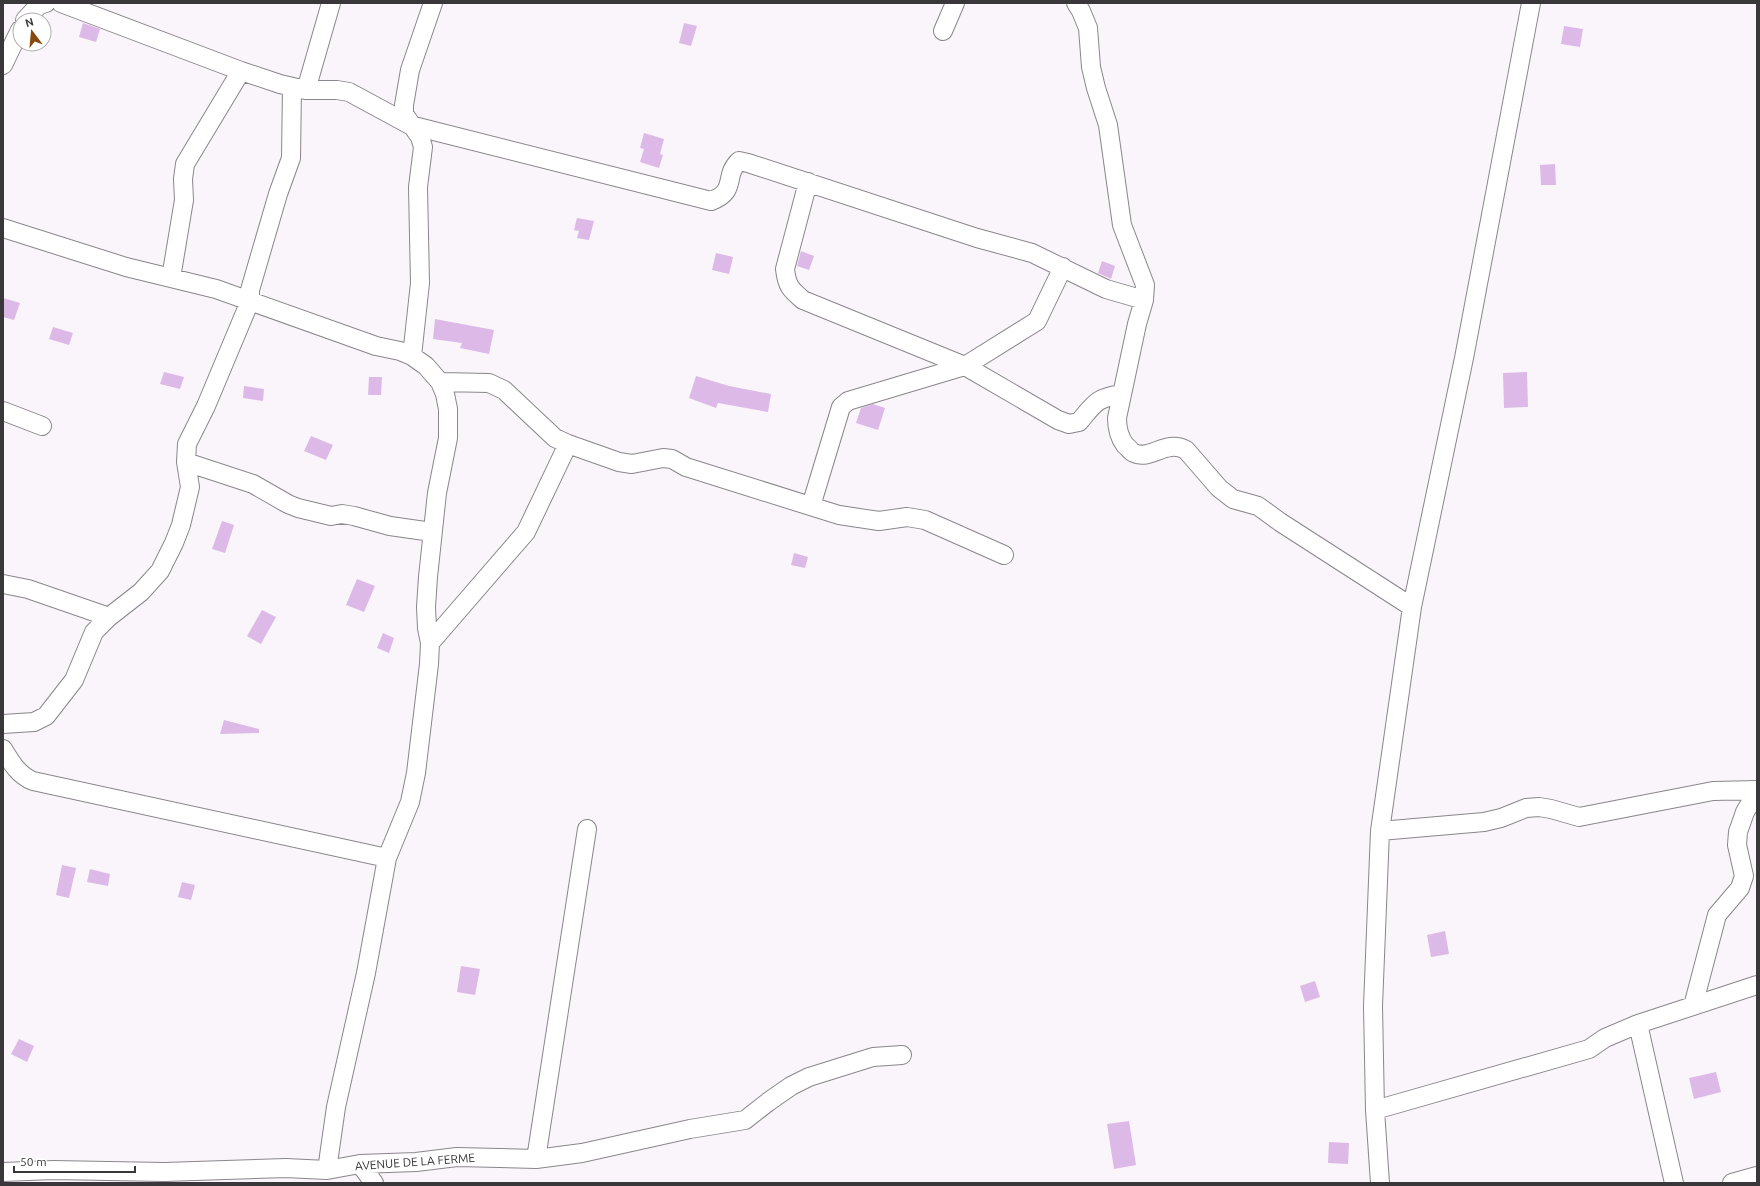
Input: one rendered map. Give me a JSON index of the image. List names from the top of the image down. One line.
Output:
{"streets":{"street":["AVENUE DE LA FERME"]},"scale_bar":"50 m","north":"top"}
